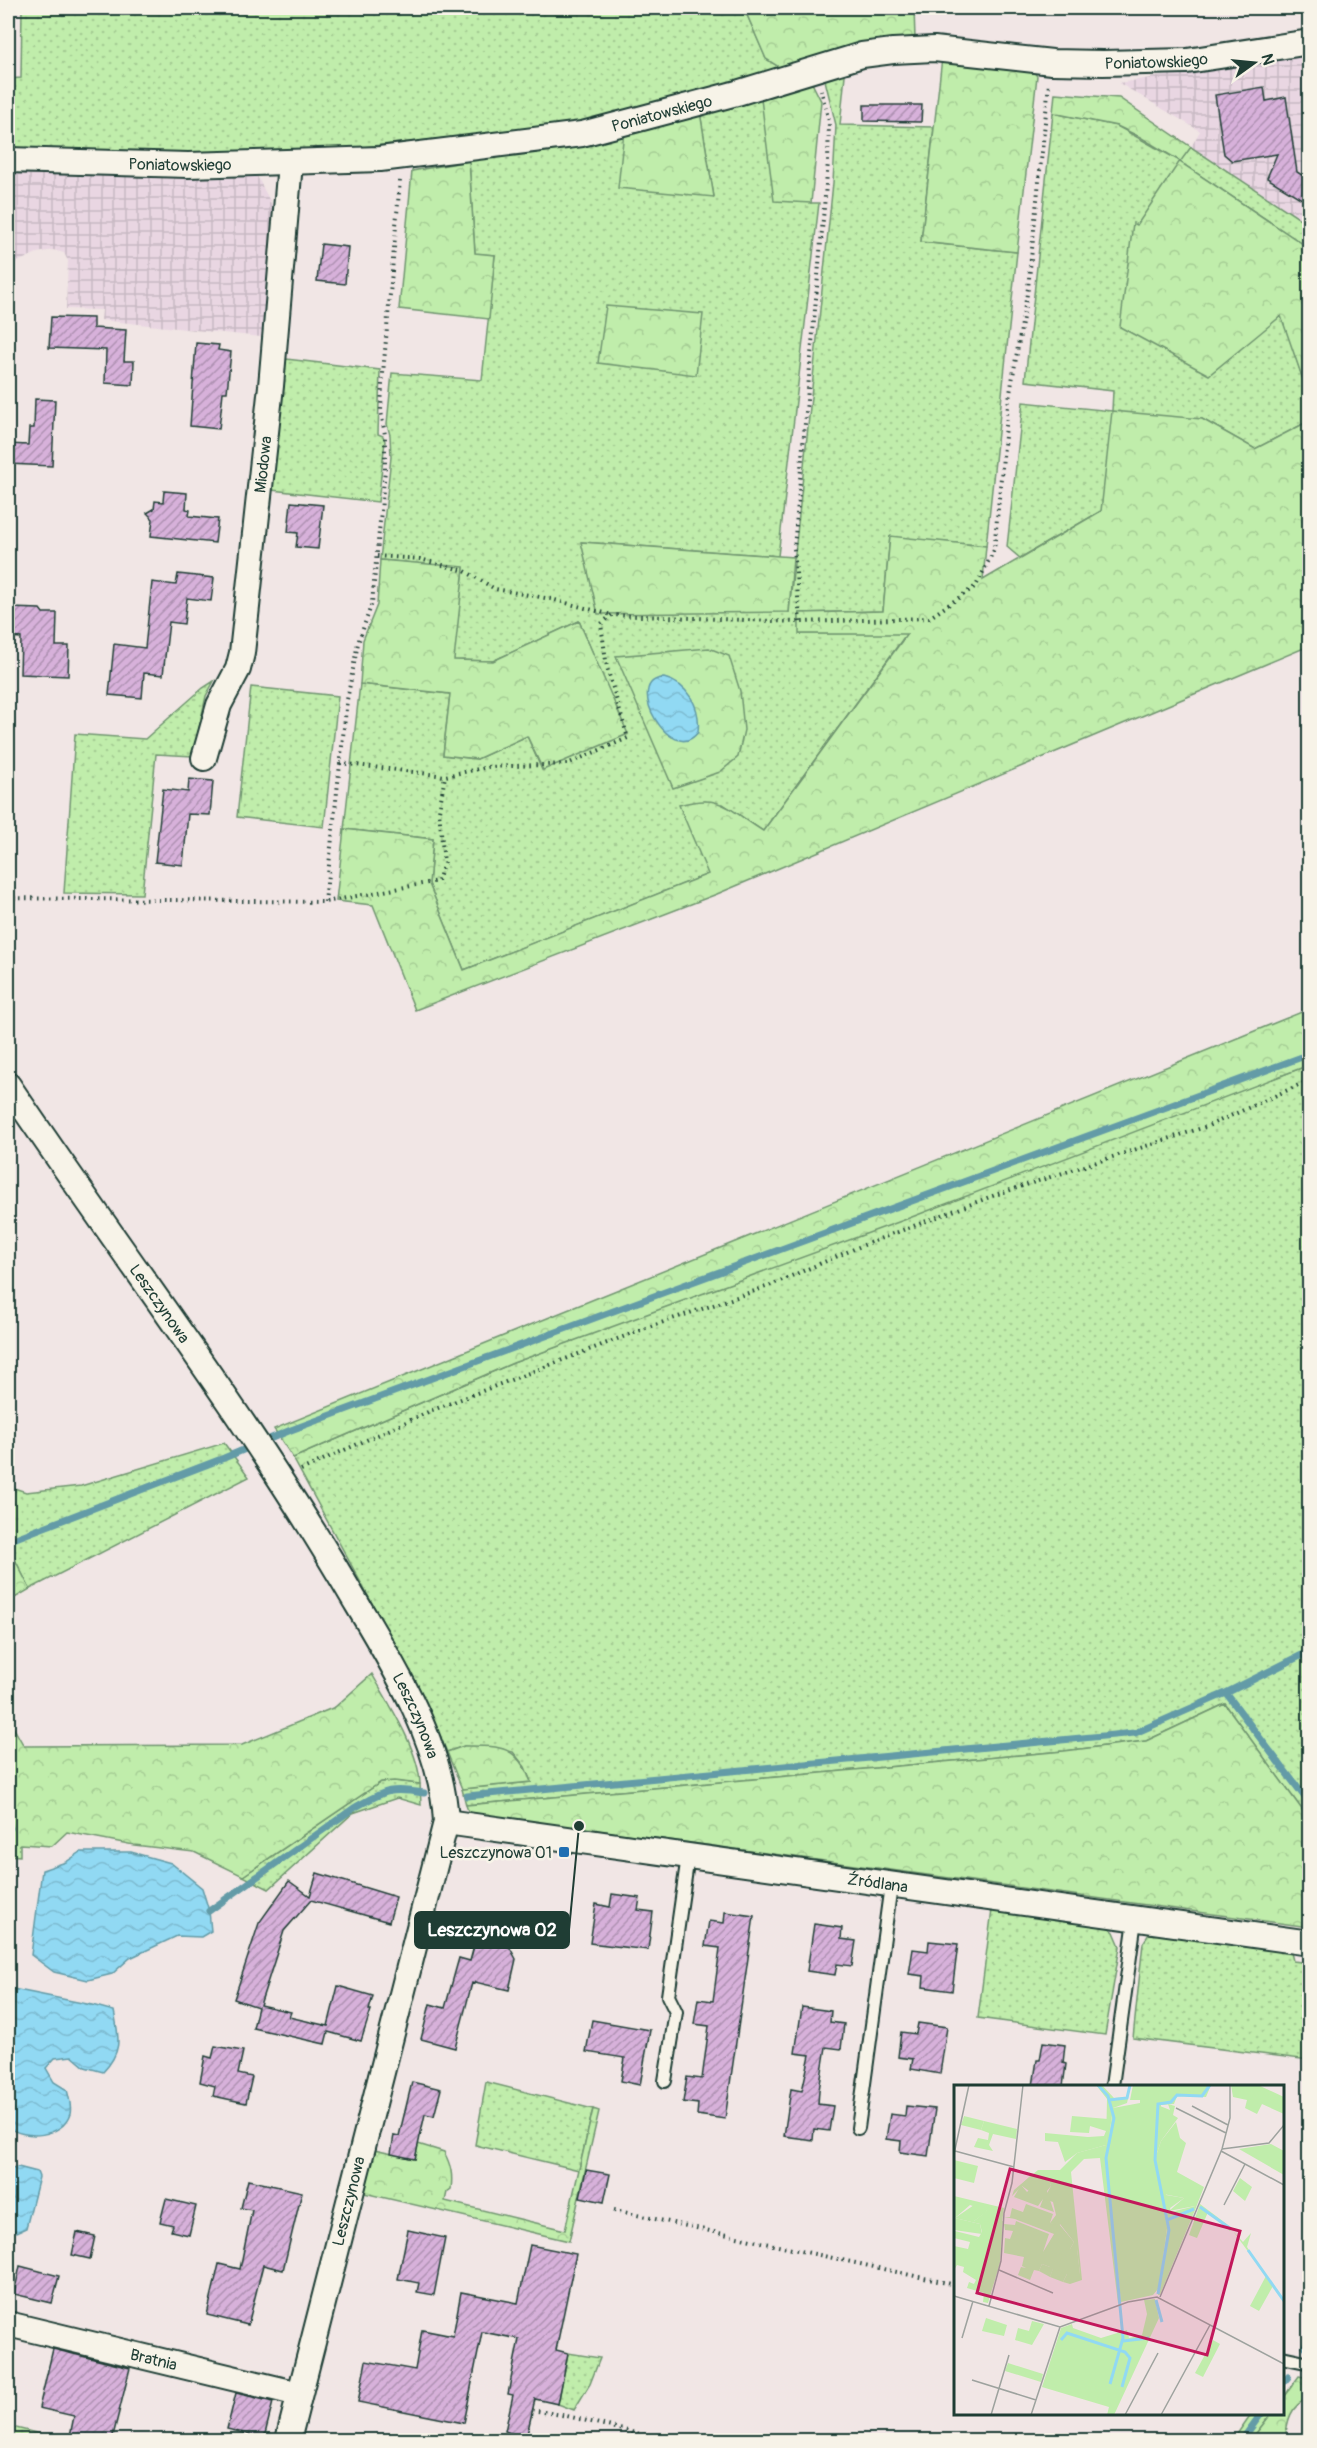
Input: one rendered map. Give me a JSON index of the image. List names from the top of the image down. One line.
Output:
{"streets":{"street":["Poniatowskiego","Miodowa","Leszczynowa","Źródlana","Bratnia"]},"crossings":[["Poniatowskiego","Miodowa"],["Leszczynowa","Źródlana"],["Leszczynowa","Bratnia"]],"places":{"other":["Leszczynowa 02"],"transit":["Leszczynowa 01"]},"north":"right"}
